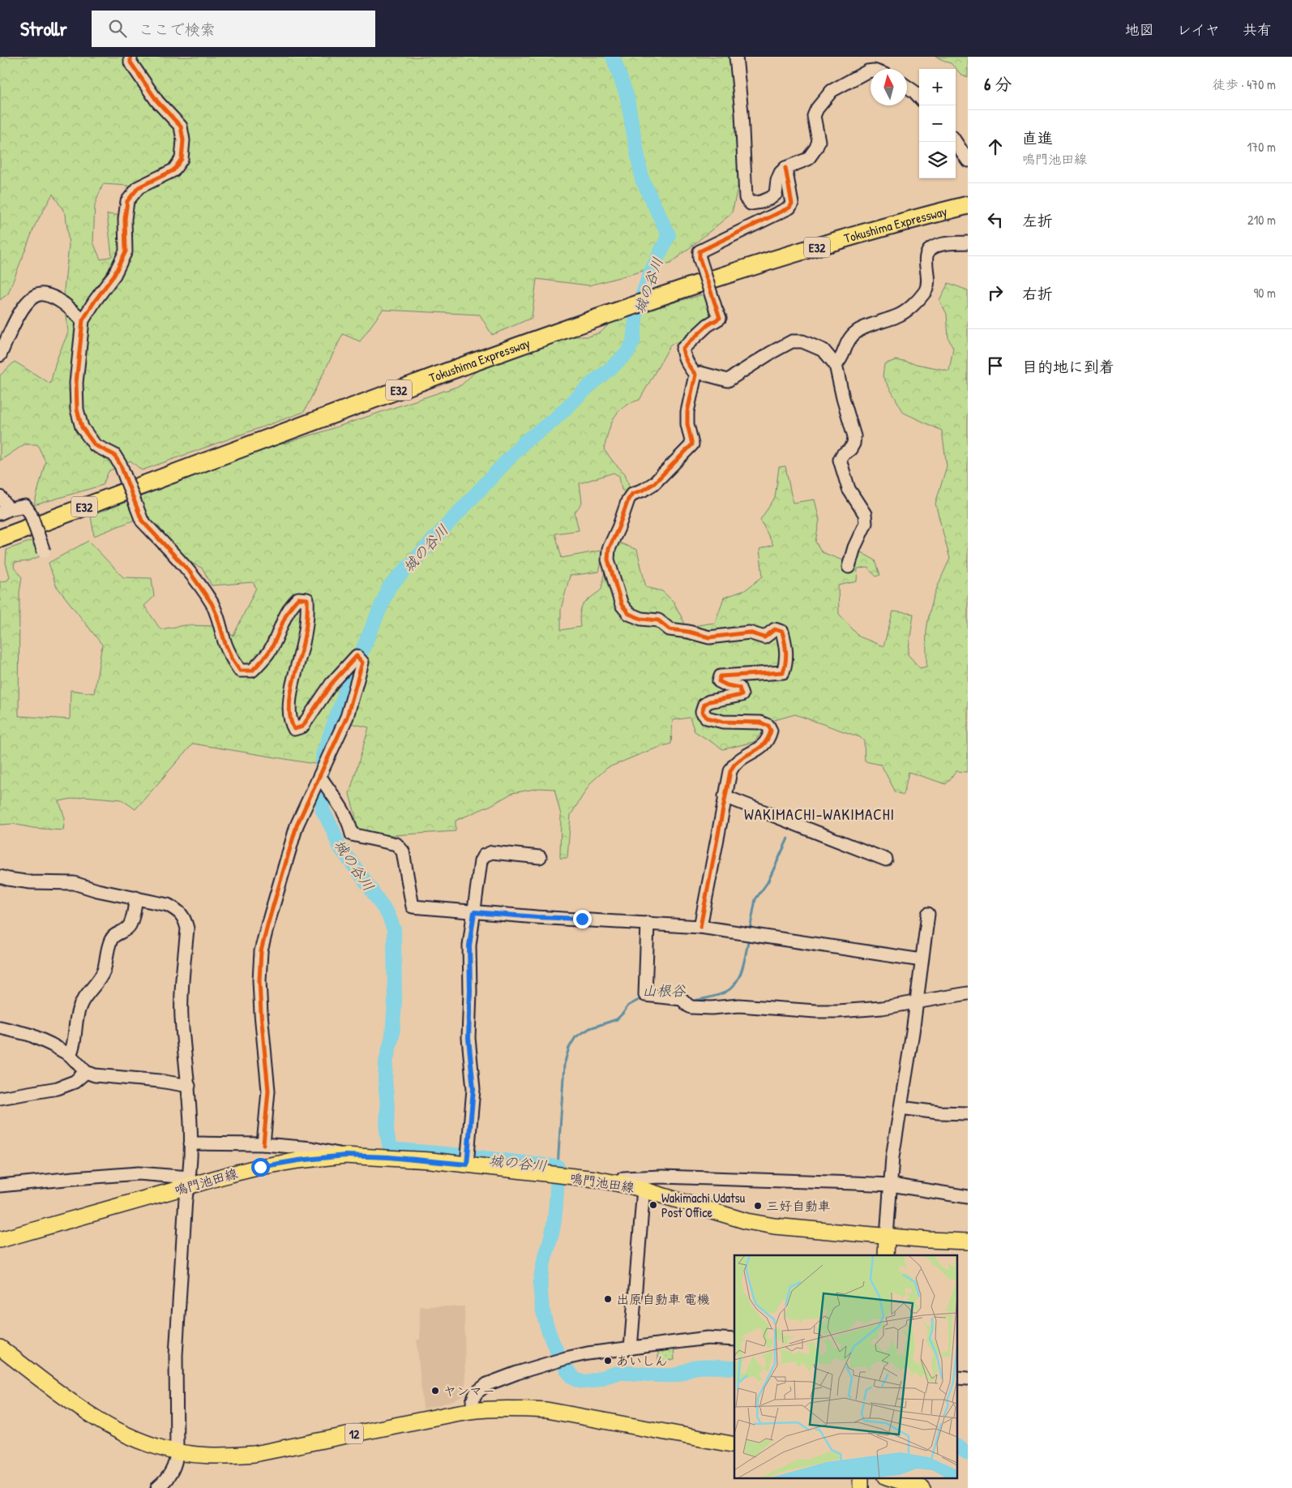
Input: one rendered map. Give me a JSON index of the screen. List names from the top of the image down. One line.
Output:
{"streets":{"highway":["Tokushima Expressway","E32"],"main road":["鳴門池田線","12"]},"districts":["WAKIMACHI-WAKIMACHI"],"water":["城の谷川","山根谷"],"places":["Wakimachi Udatsu Post Office","三好自動車","出原自動車 電機","あいしん","ヤンマー"],"north":"top","page":{"header":"Strollr","search":"ここで検索","nav":["地図","レイヤ","共有"],"heading":["6 分","徒歩 · 470 m"],"map_buttons":["+","−"],"list":[["直進","鳴門池田線","170 m"],["左折","210 m"],["右折","90 m"],"目的地に到着"]}}
